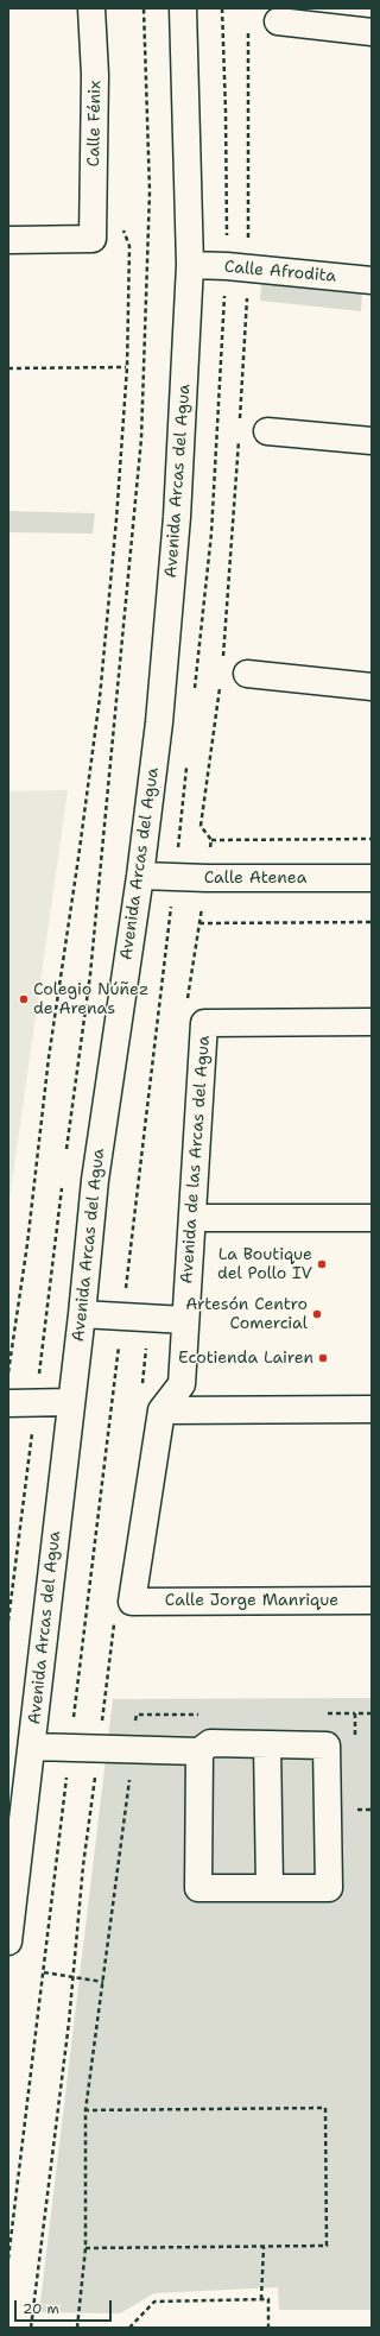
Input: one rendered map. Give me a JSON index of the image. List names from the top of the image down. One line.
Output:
{"streets":{"street":["Calle Fénix","Calle Afrodita","Avenida Arcas del Agua","Calle Atenea","Avenida de las Arcas del Agua","Calle Jorge Manrique"]},"crossings":[["Calle Afrodita","Avenida Arcas del Agua"],["Avenida Arcas del Agua","Calle Atenea"],["Avenida de las Arcas del Agua","Calle Jorge Manrique"]],"places":["Colegio Núñez de Arenas","La Boutique del Pollo IV","Artesón Centro Comercial","Ecotienda Lairen"],"scale_bar":"20 m"}
